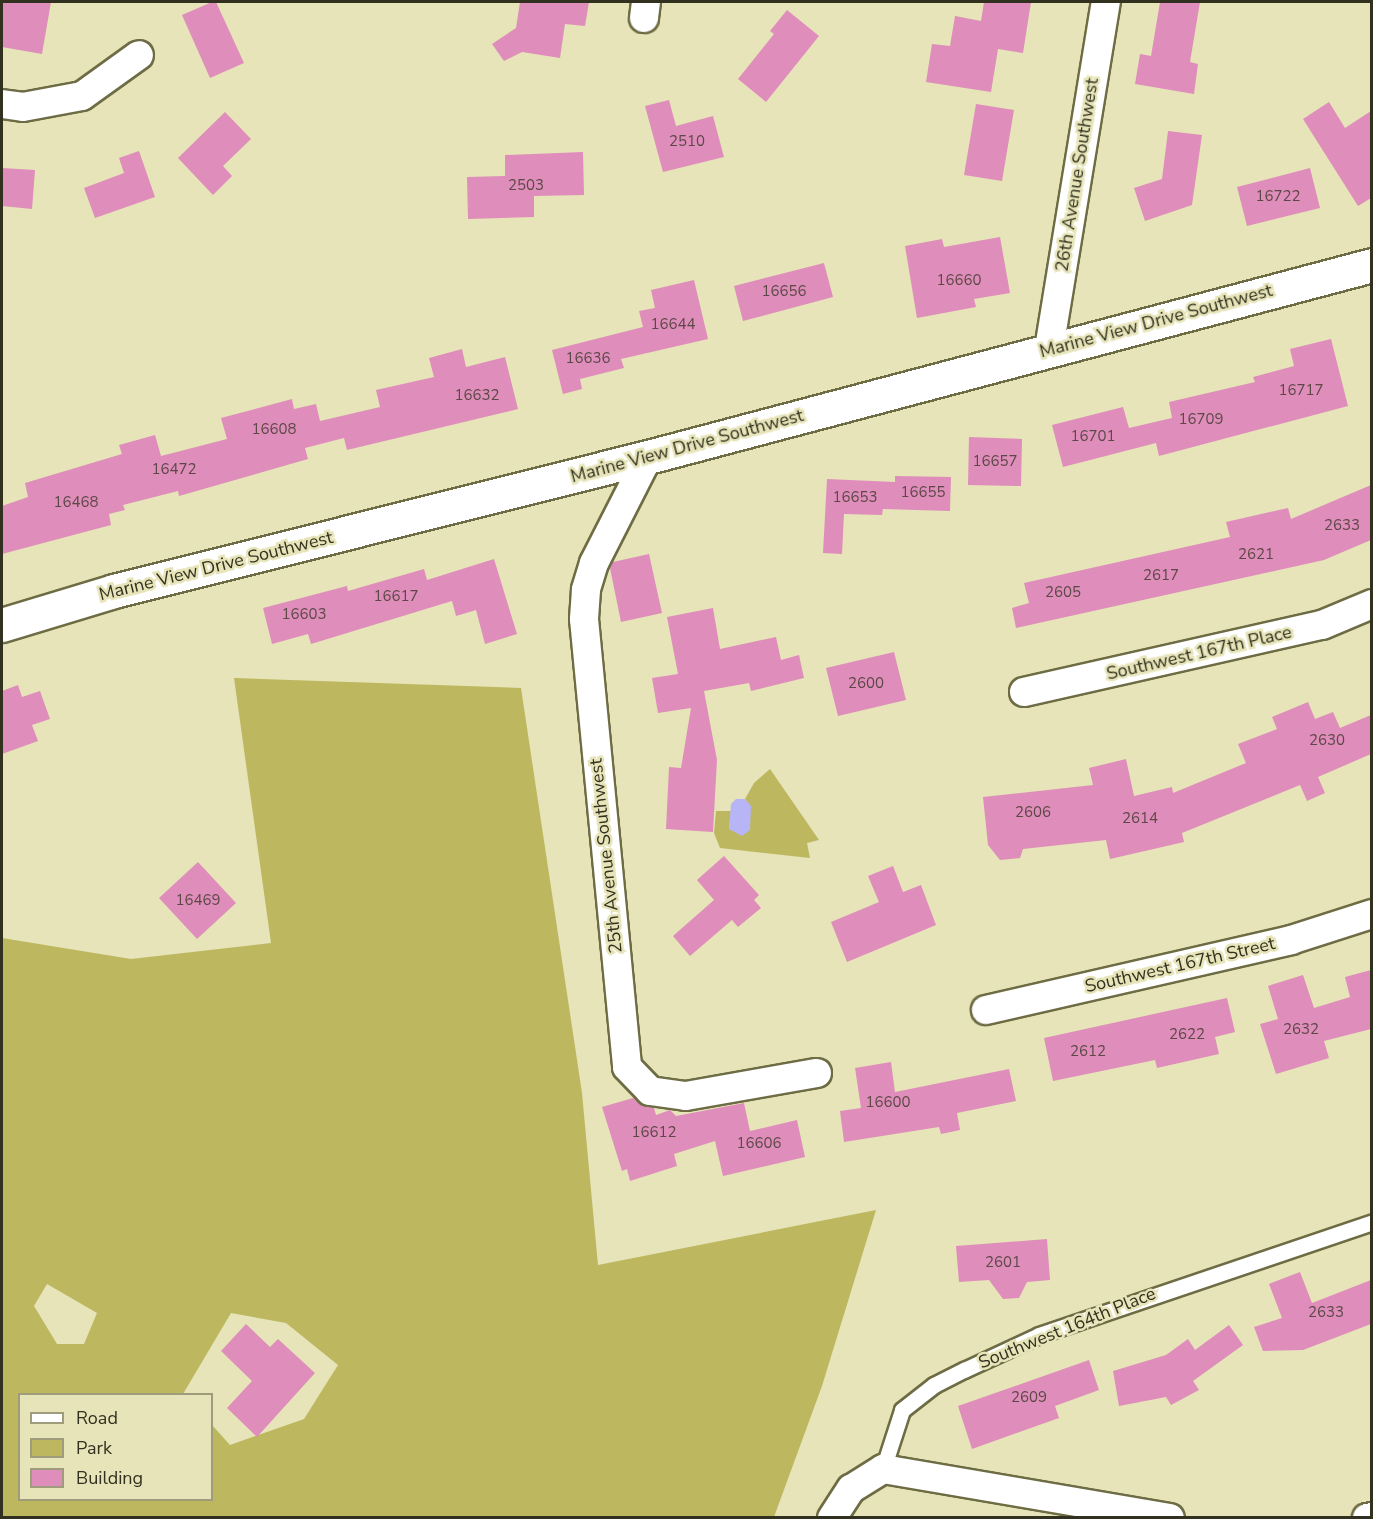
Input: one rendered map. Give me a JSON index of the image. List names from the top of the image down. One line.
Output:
{"streets":{"street":["26th Avenue Southwest","Marine View Drive Southwest","Southwest 167th Place","25th Avenue Southwest","Southwest 167th Street"],"lane":["Southwest 164th Place"]},"crossings":[["26th Avenue Southwest","Marine View Drive Southwest"],["Marine View Drive Southwest","25th Avenue Southwest"]],"house_numbers":["2510","2503","16722","16660","16656","16644","16636","16717","16632","16709","16608","16701","16657","16472","16655","16653","16468","2633","2621","2617","2605","16617","16603","2600","2630","2606","2614","16469","2632","2622","2612","16600","16612","16606","2601","2633","2609"],"legend":["Road","Park","Building"]}
